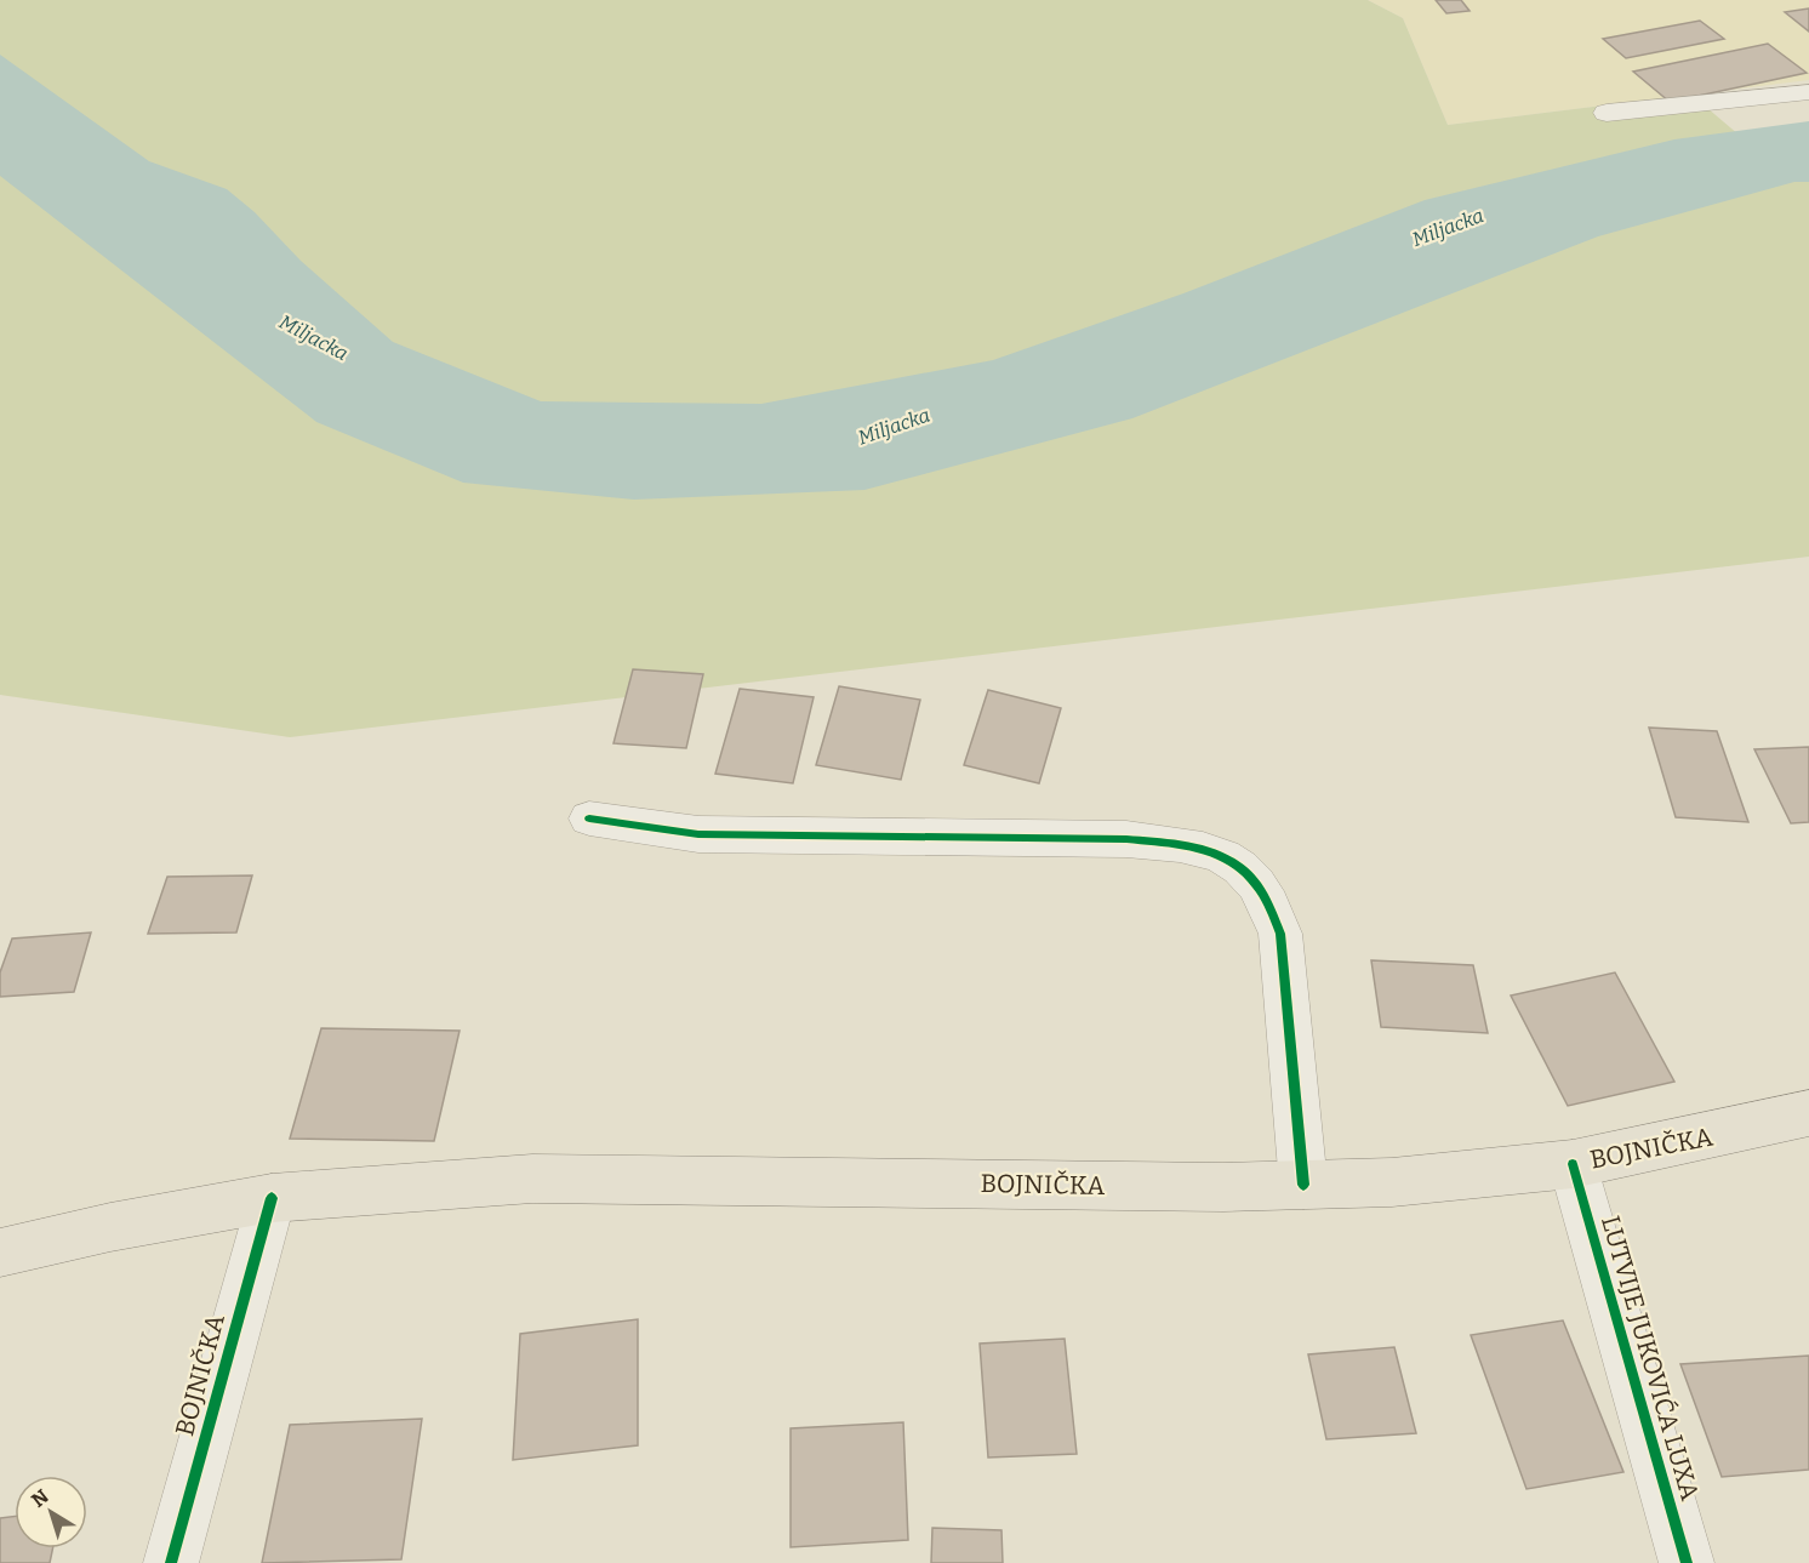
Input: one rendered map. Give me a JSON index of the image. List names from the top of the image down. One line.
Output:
{"streets":{"main road":["BOJNIČKA"],"street":["LUTVIJE JUKOVIĆA LUXA"]},"crossings":[["BOJNIČKA","LUTVIJE JUKOVIĆA LUXA"]],"water":["Miljacka"],"north":"top left"}
